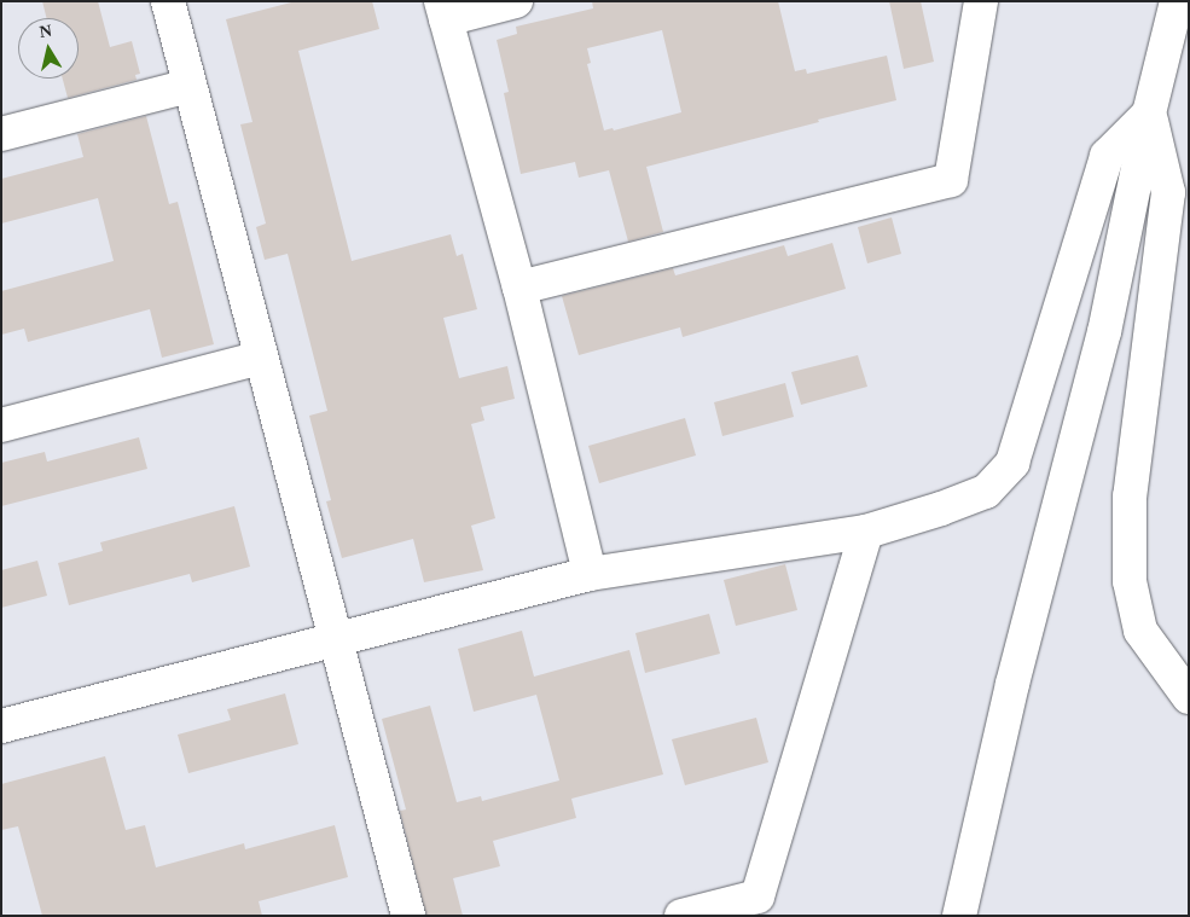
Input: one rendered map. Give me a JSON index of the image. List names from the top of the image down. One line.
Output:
{"north":"top"}
